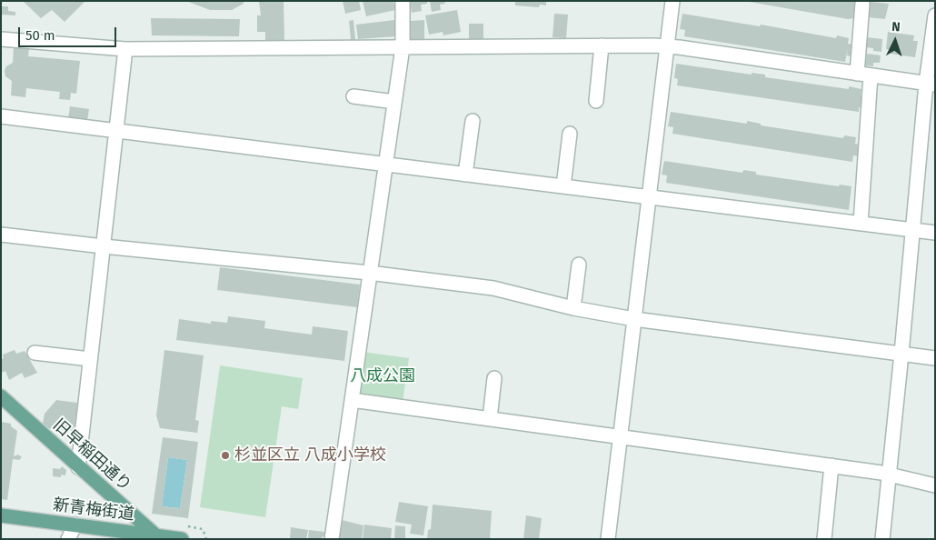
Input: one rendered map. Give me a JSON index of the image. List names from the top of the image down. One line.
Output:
{"streets":{"main road":["旧早稲田通り","新青梅街道"]},"crossings":[["旧早稲田通り","新青梅街道"]],"parks":["八成公園"],"places":["杉並区立 八成小学校"],"scale_bar":"50 m","north":"top"}
